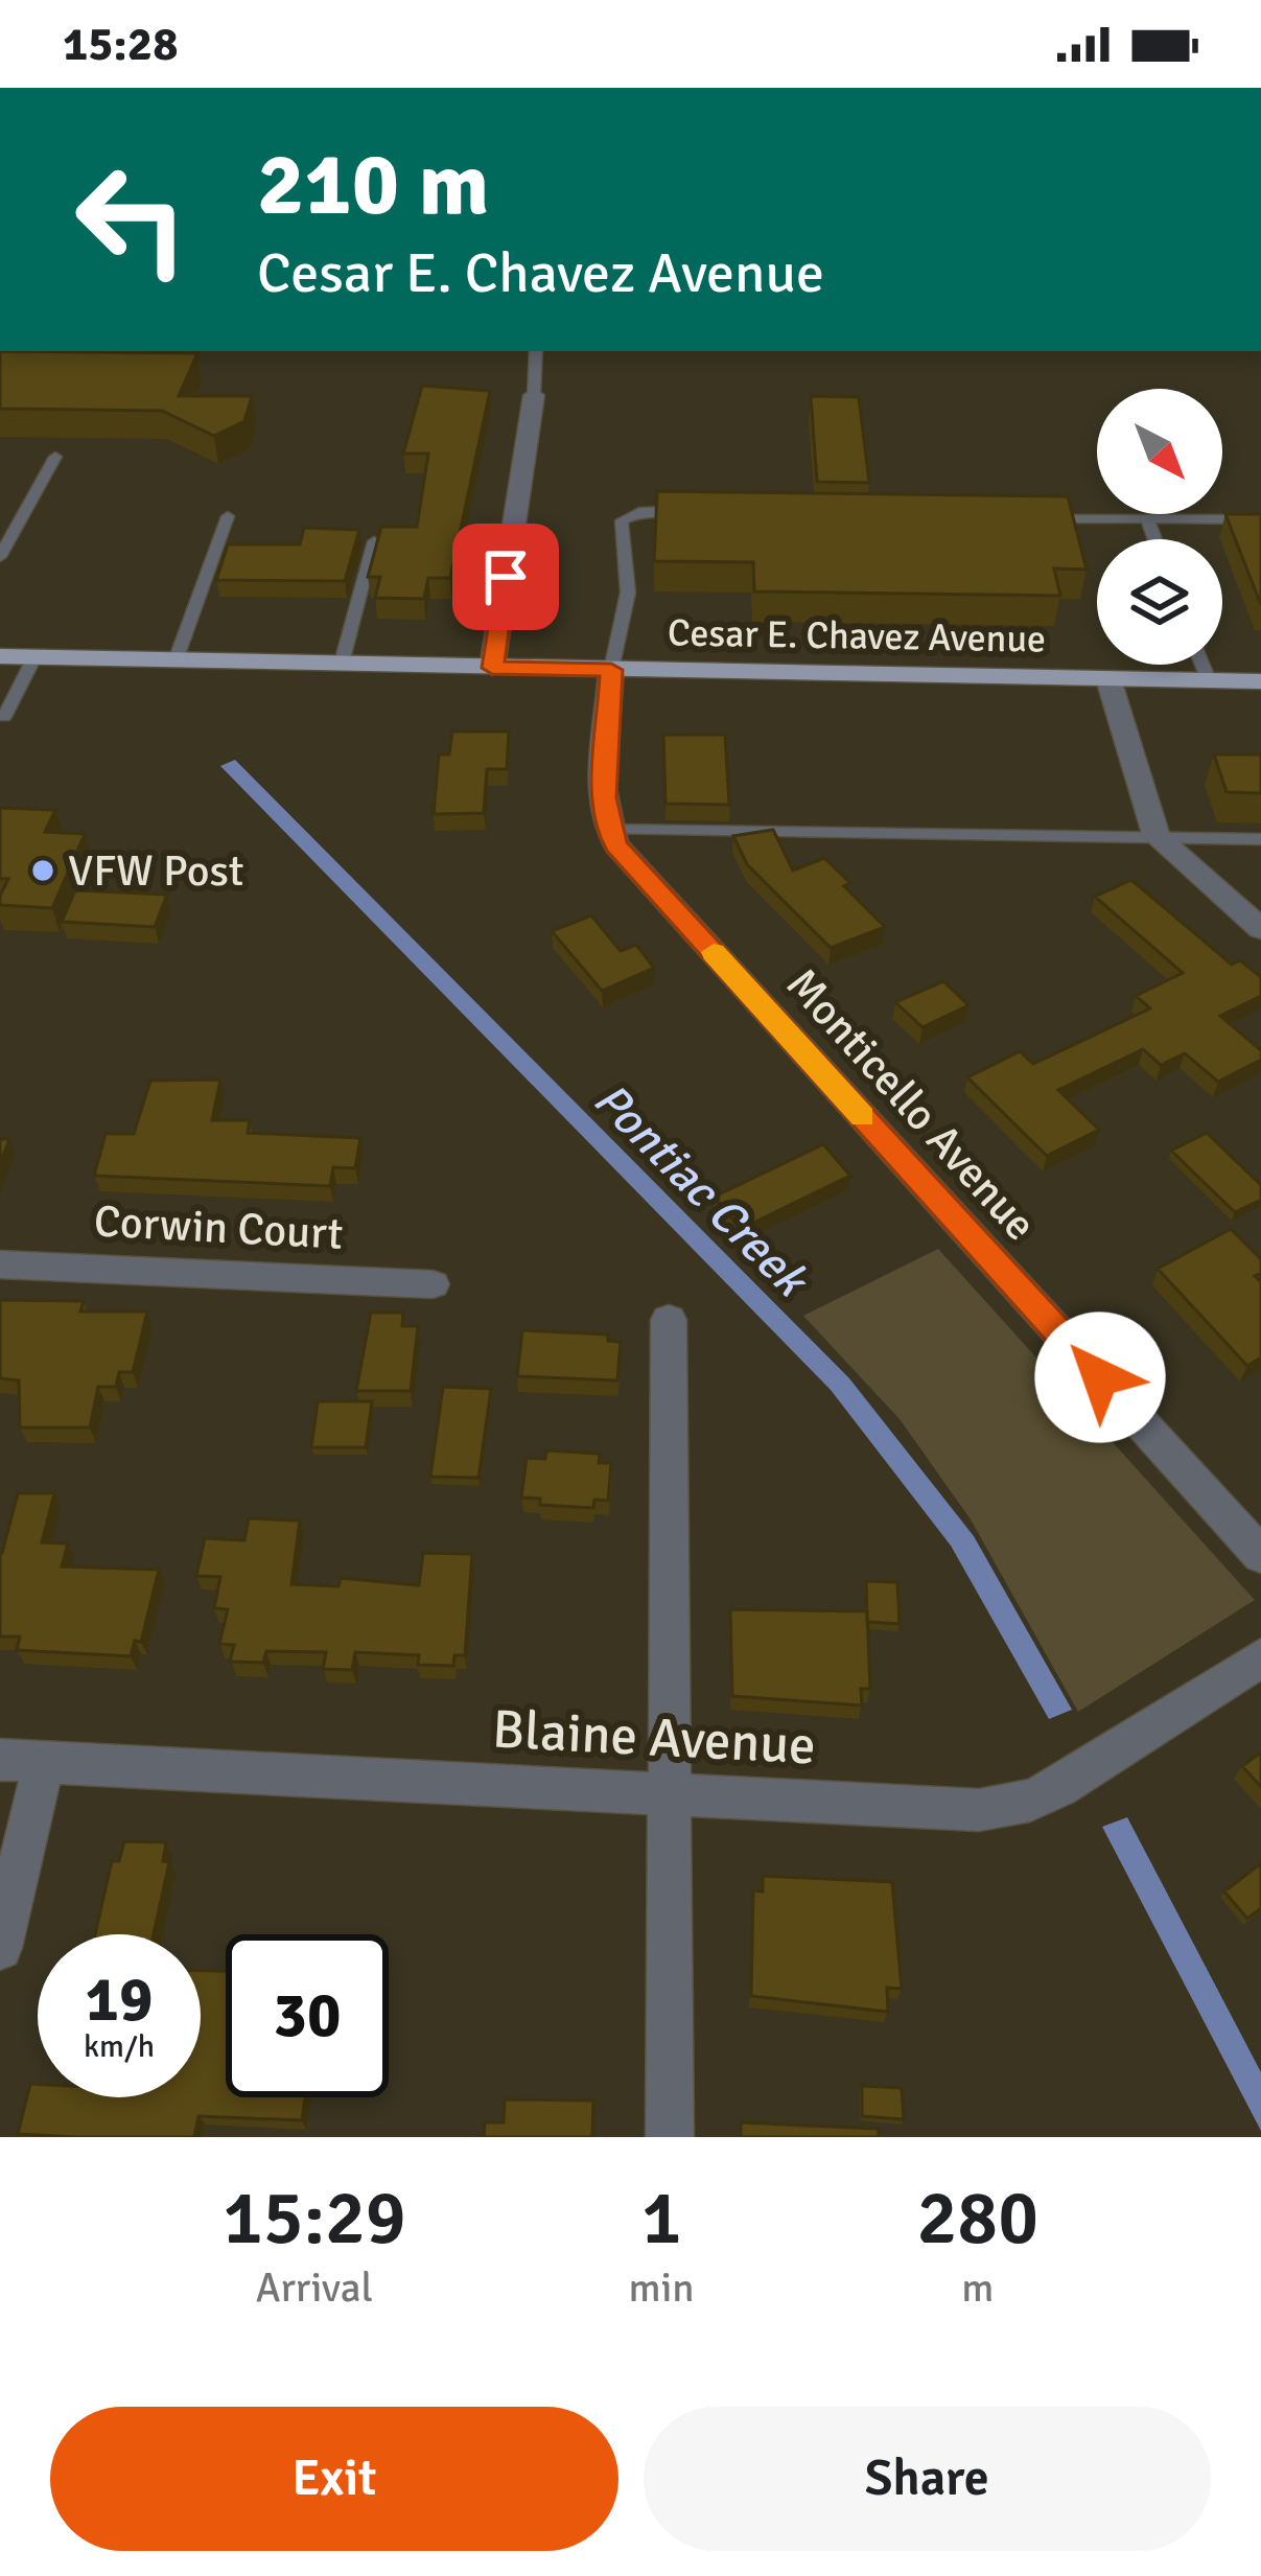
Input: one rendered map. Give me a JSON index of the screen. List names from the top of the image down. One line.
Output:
{"streets":{"main road":["Cesar E. Chavez Avenue"],"street":["Monticello Avenue","Corwin Court","Blaine Avenue"]},"water":["Pontiac Creek"],"places":["VFW Post"],"north":"bottom right","page":{"status":"15:28","turn":["210 m","Cesar E. Chavez Avenue"],"speed":"19 km/h","limit":"30","eta":["15:29","Arrival","1","min","280","m"],"buttons":["Exit","Share"]}}
